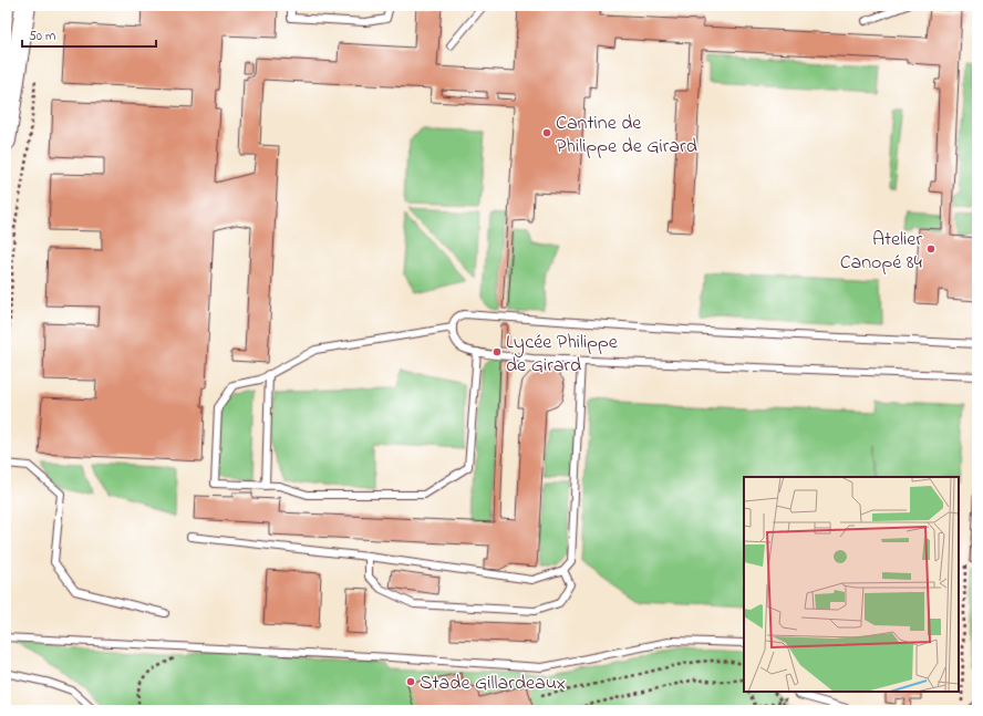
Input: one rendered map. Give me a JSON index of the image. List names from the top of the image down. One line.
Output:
{"places":["Cantine de Philippe de Girard","Atelier Canopé 84","Lycée Philippe de Girard","Stade Gillardeaux"],"scale_bar":"50 m"}
